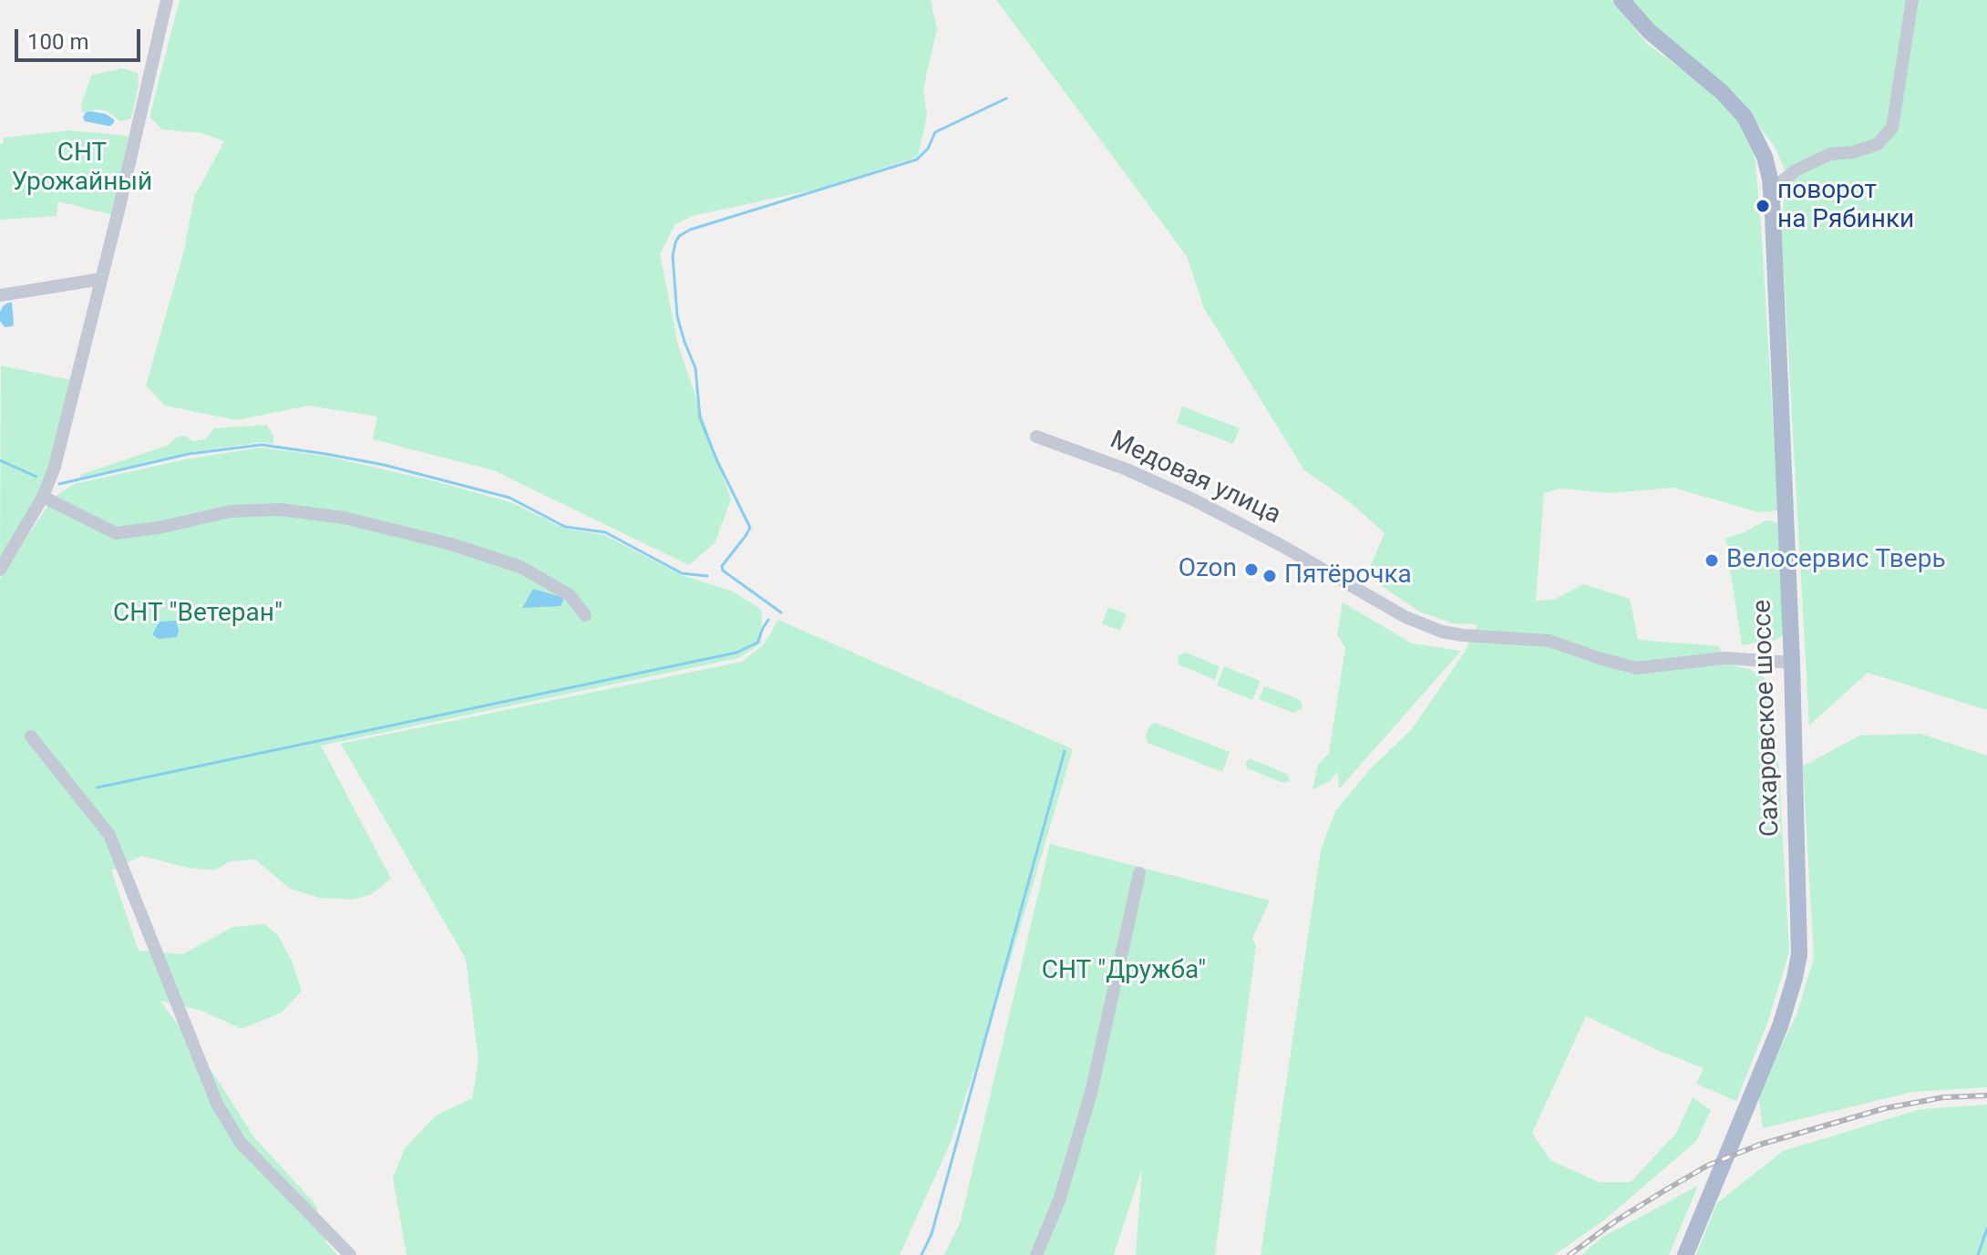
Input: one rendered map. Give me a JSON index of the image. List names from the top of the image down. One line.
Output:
{"streets":{"main road":["Сахаровское шоссе"],"street":["Медовая улица"]},"crossings":[["Медовая улица","Сахаровское шоссе"]],"parks":["СНТ Урожайный","СНТ \"Ветеран\"","СНТ \"Дружба\""],"places":["поворот на Рябинки","Велосервис Тверь","Ozon","Пятёрочка"],"scale_bar":"100 m"}
